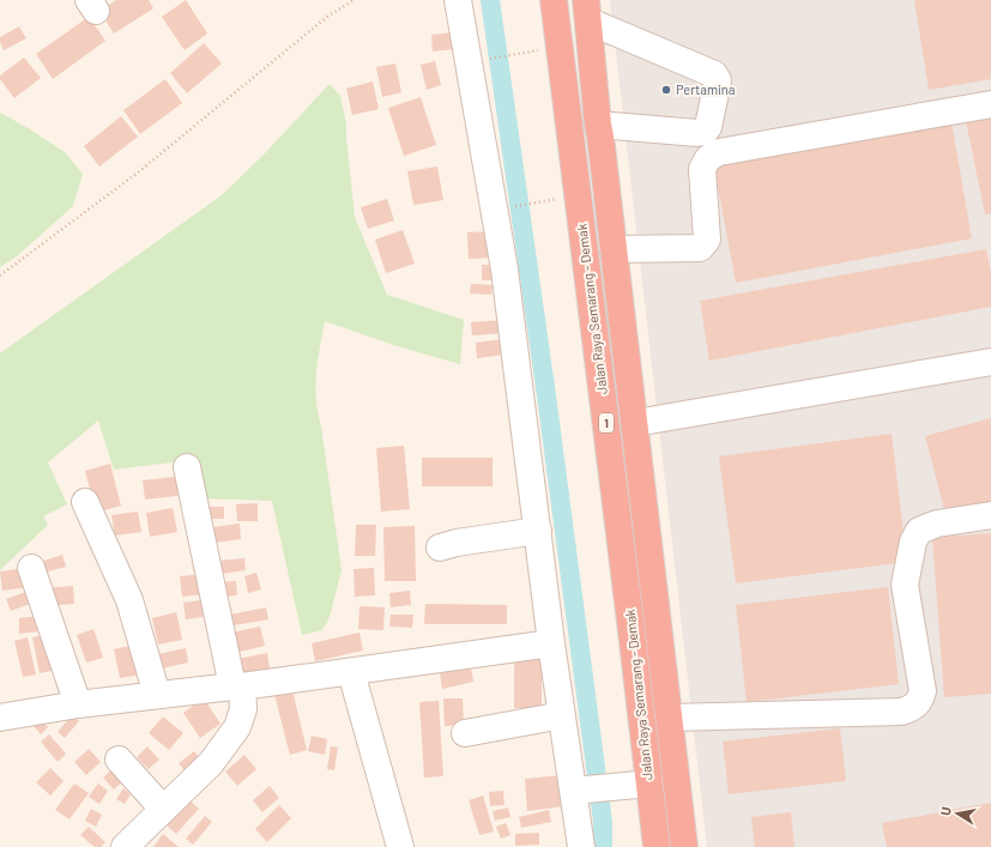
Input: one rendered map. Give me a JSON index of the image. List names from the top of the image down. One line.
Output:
{"streets":{"highway":["Jalan Raya Semarang - Demak","1"]},"places":["Pertamina"],"north":"left"}
